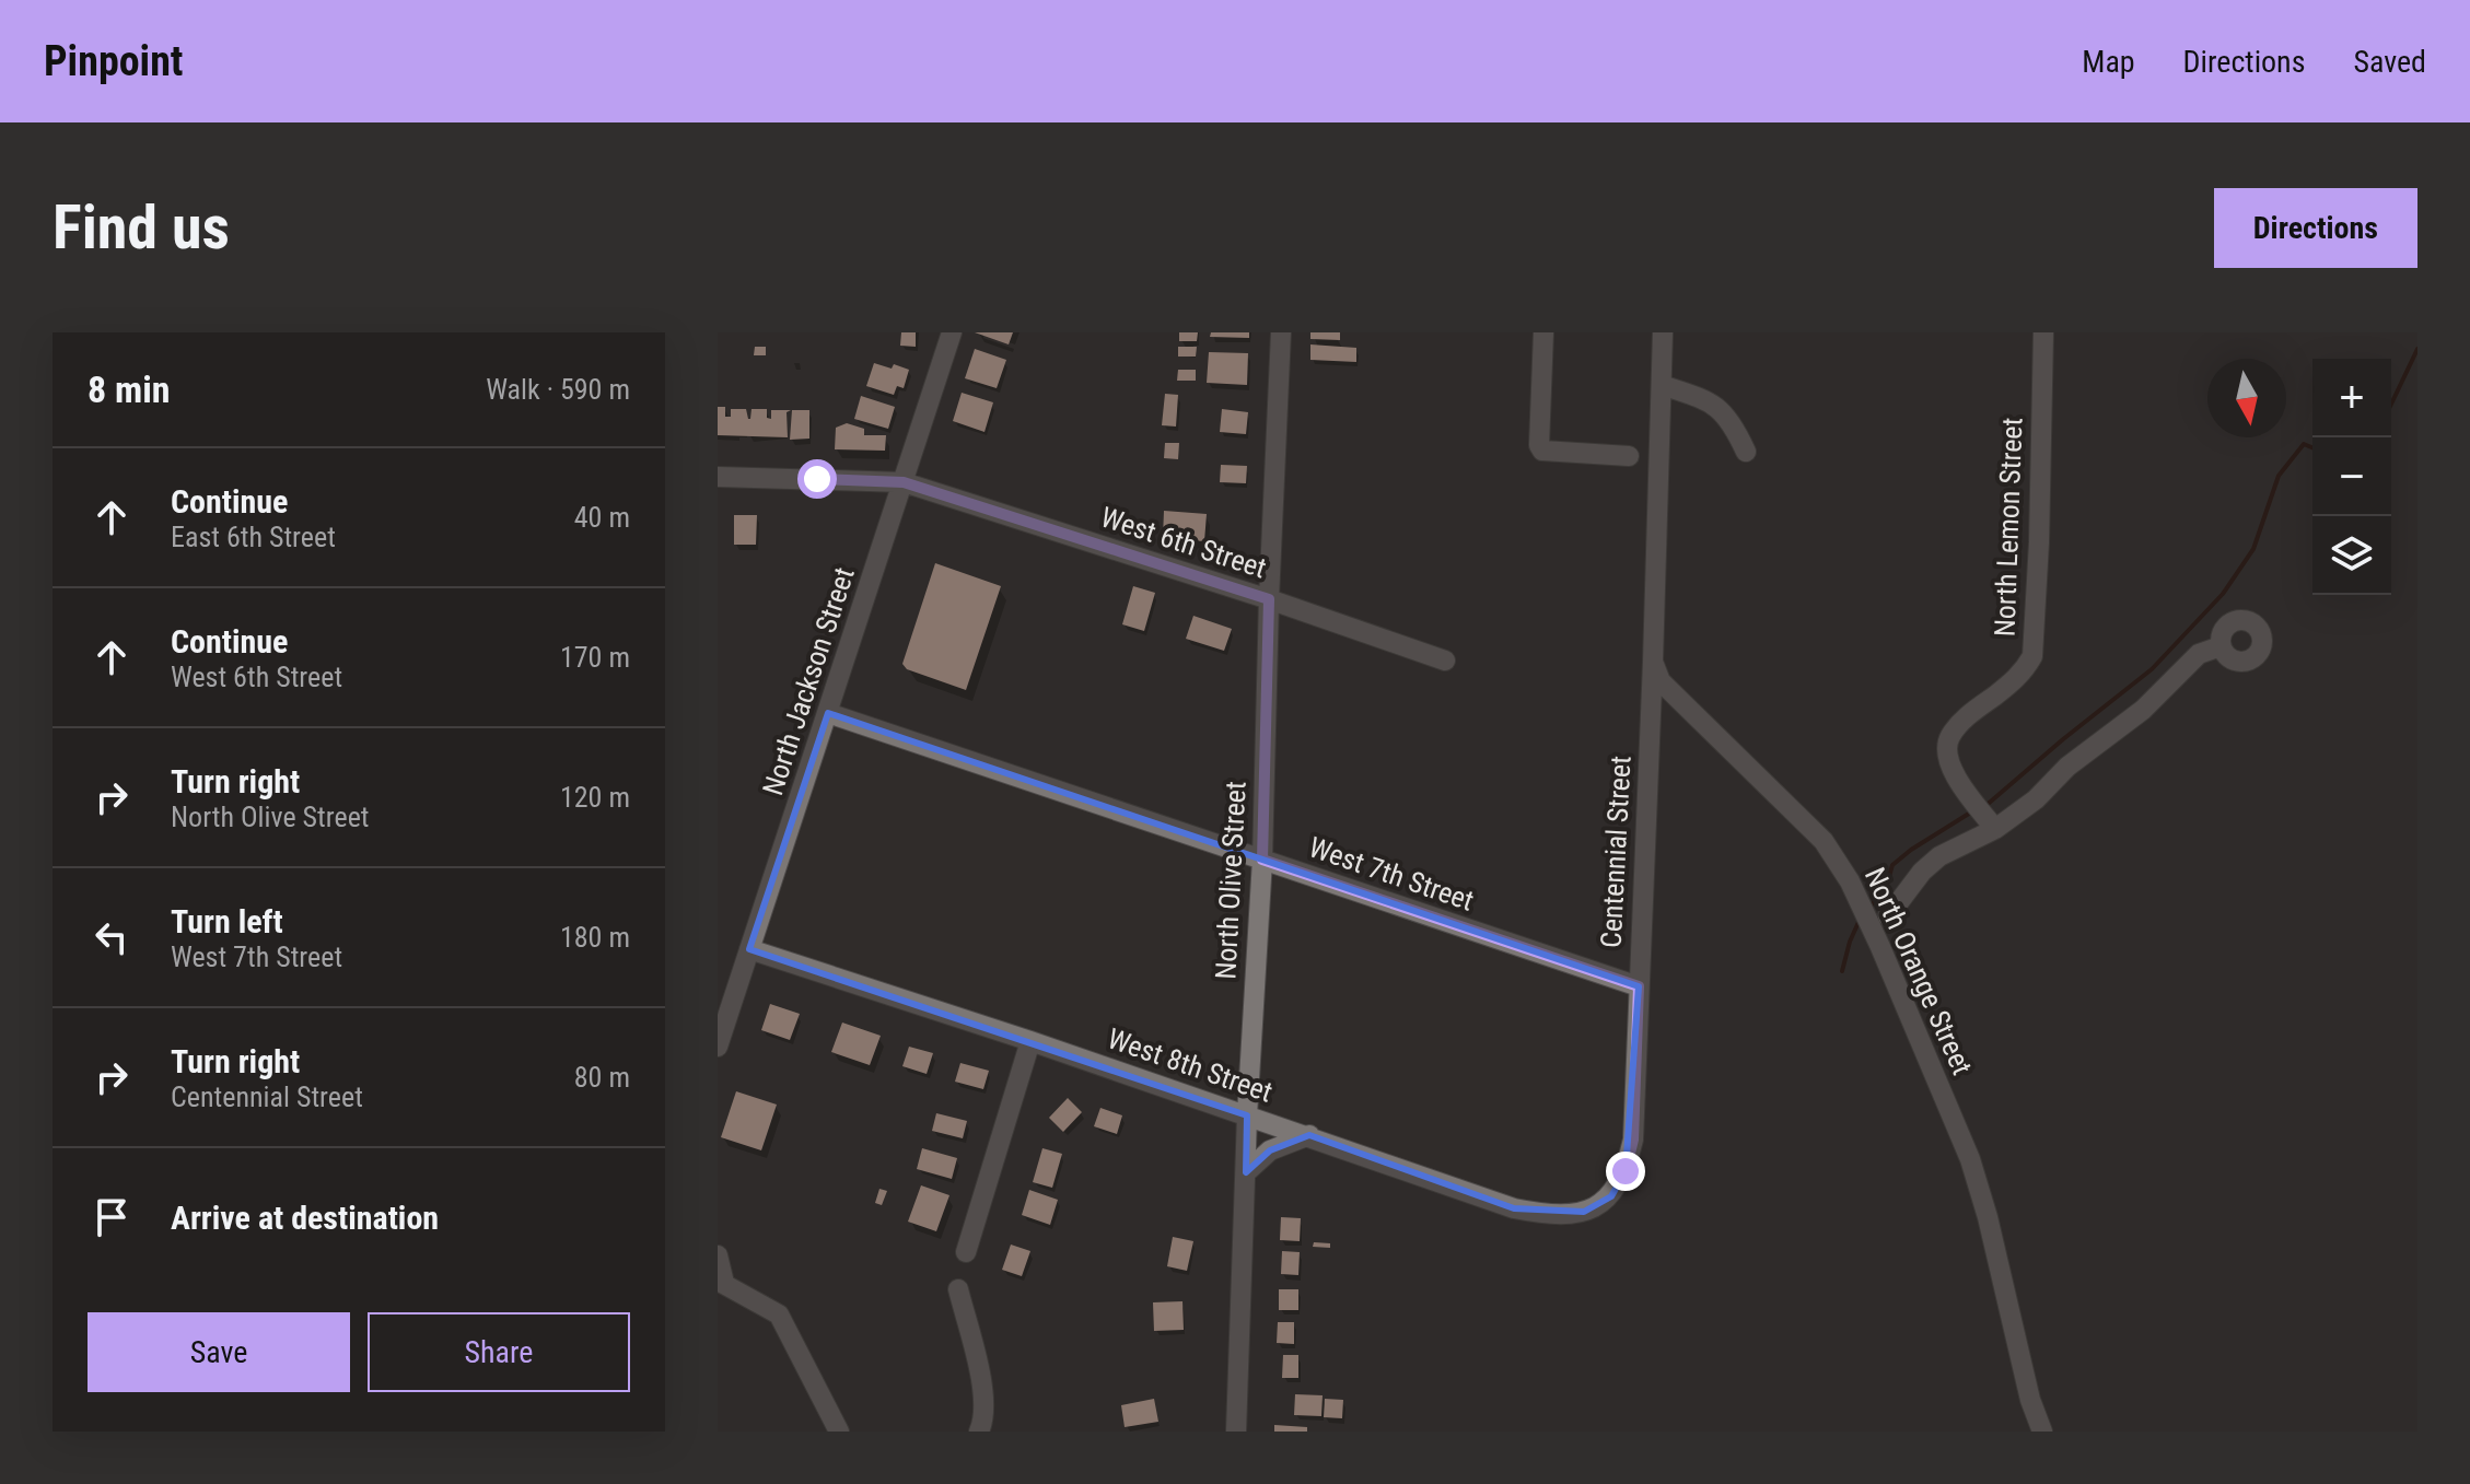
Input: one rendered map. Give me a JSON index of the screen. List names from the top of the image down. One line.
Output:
{"streets":{"street":["North Lemon Street","West 6th Street","North Jackson Street","Centennial Street","West 7th Street","North Olive Street","North Orange Street","West 8th Street"]},"crossings":[["West 6th Street","North Jackson Street"],["West 6th Street","North Olive Street"],["North Jackson Street","West 7th Street"],["North Jackson Street","West 8th Street"],["Centennial Street","West 7th Street"],["Centennial Street","North Orange Street"],["Centennial Street","West 8th Street"],["West 7th Street","North Olive Street"],["North Olive Street","West 8th Street"]],"north":"bottom","page":{"header":"Pinpoint","nav":["Map","Directions","Saved"],"buttons":["Directions",["Save","Share"]],"title":"Find us","heading":["8 min","Walk · 590 m"],"map_buttons":["+","−"],"list":[["Continue","East 6th Street","40 m"],["Continue","West 6th Street","170 m"],["Turn right","North Olive Street","120 m"],["Turn left","West 7th Street","180 m"],["Turn right","Centennial Street","80 m"],"Arrive at destination"]}}
